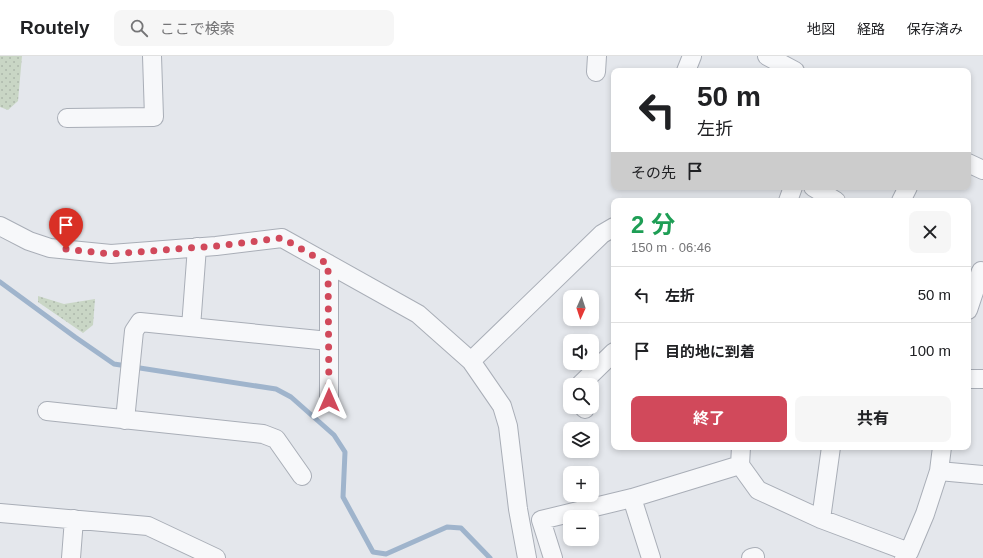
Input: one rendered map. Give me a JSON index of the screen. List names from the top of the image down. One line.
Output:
{"north":"bottom","page":{"header":"Routely","search":"ここで検索","nav":["地図","経路","保存済み"],"turn":["50 m","左折"],"then":"その先","heading":["2 分","150 m · 06:46"],"list":[{"name":"左折","value":"50 m"},{"name":"目的地に到着","value":"100 m"}],"map_buttons":["+","−"],"buttons":["終了","共有"]}}
